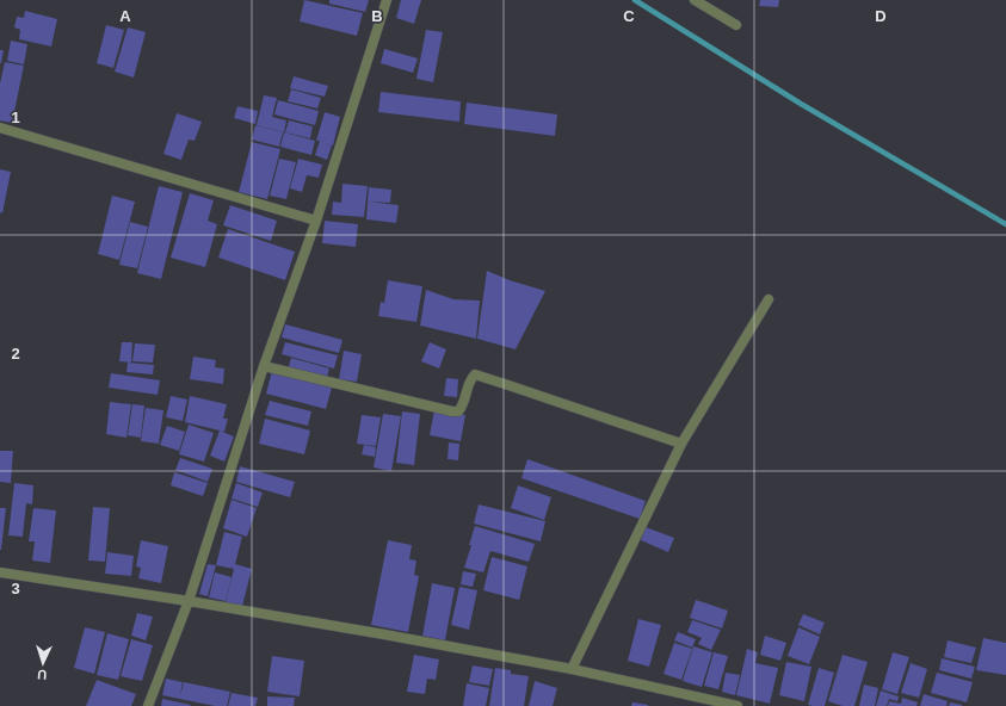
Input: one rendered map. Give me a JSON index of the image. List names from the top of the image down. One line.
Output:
{"north":"bottom","grid":{"columns":["A","B","C","D"],"rows":["1","2","3"]}}
